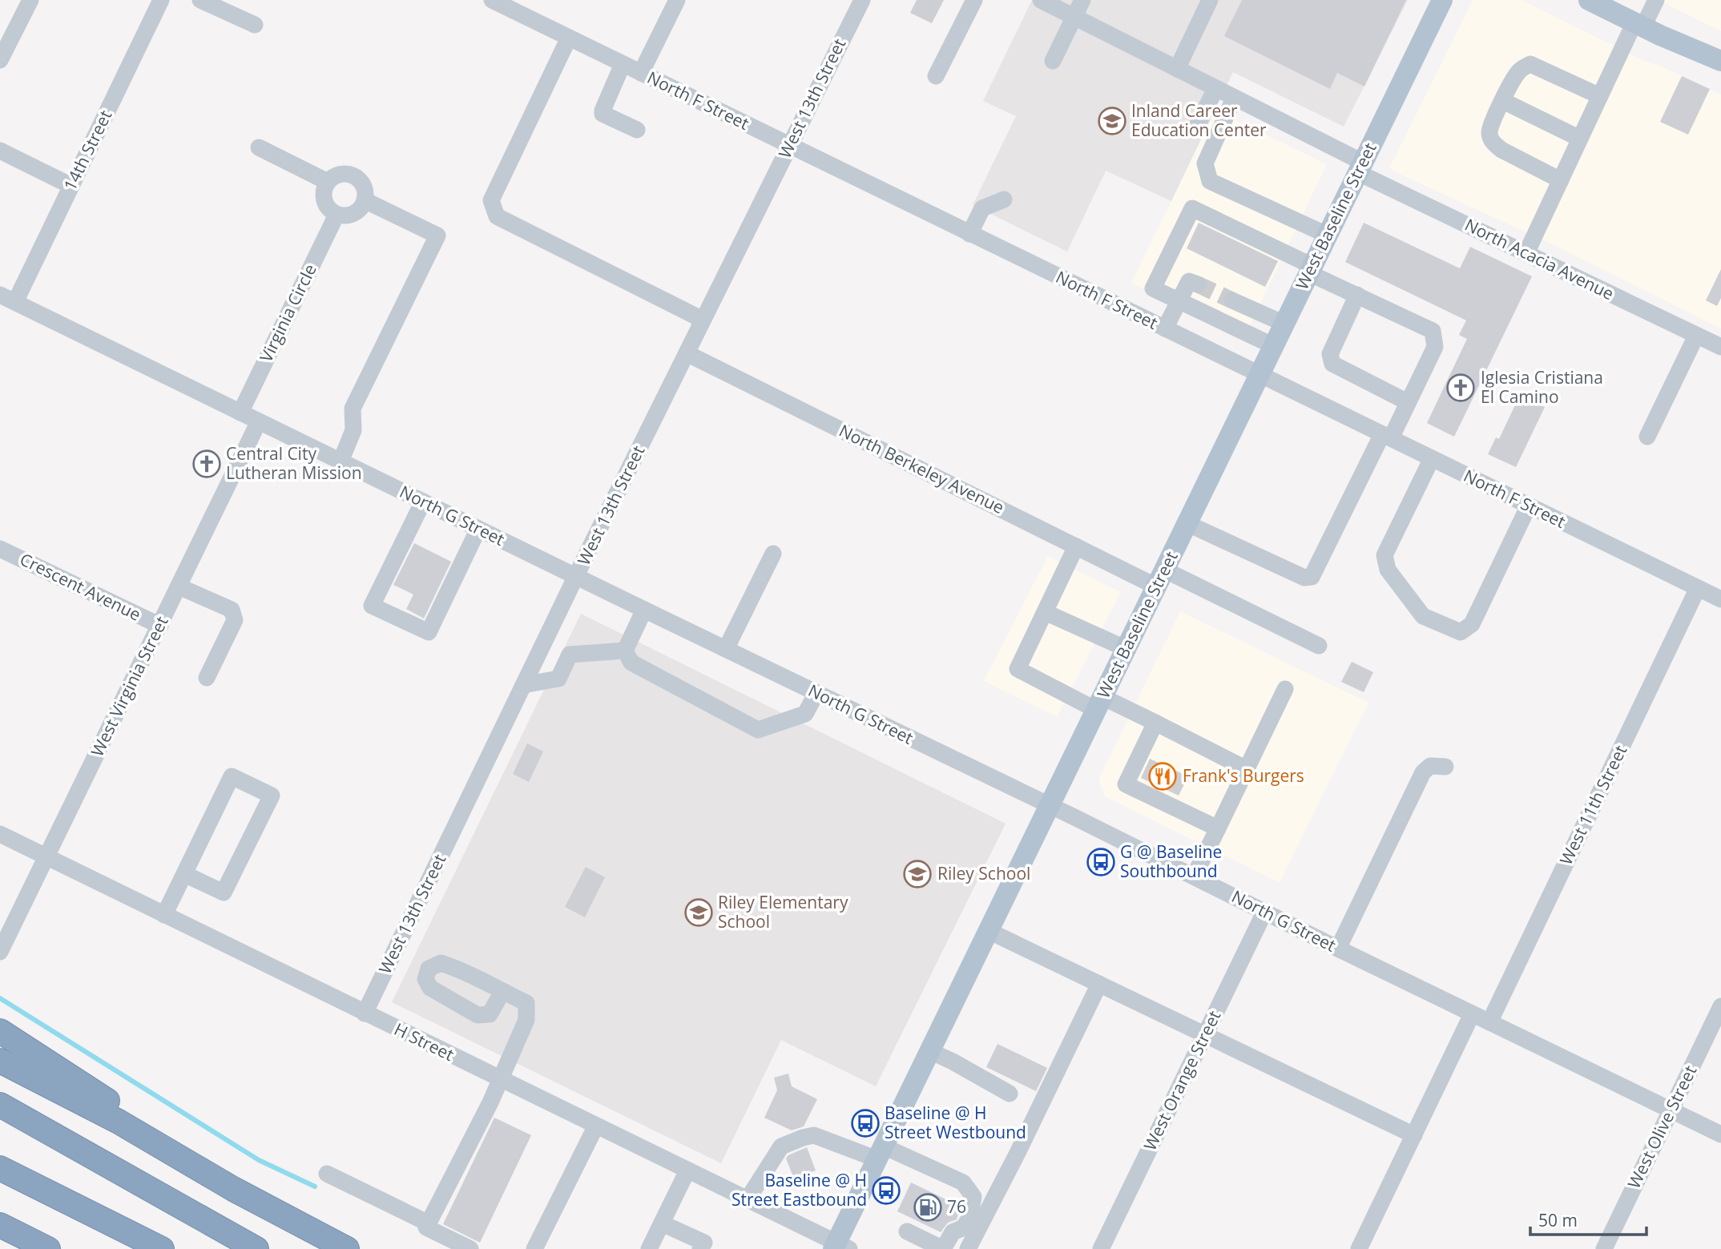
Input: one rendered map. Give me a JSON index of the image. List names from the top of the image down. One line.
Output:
{"streets":{"main road":["West Baseline Street"],"street":["West 13th Street","North F Street","14th Street","North Acacia Avenue","Virginia Circle","North Berkeley Avenue","North G Street","Crescent Avenue","West Virginia Street","West 11th Street","H Street","West Orange Street","West Olive Street"]},"crossings":[["West 13th Street","North F Street"],["West 13th Street","North Berkeley Avenue"],["West 13th Street","North G Street"],["West 13th Street","H Street"],["North F Street","West Baseline Street"],["North F Street","West 11th Street"],["14th Street","North G Street"],["West Baseline Street","North Acacia Avenue"],["West Baseline Street","North Berkeley Avenue"],["West Baseline Street","North G Street"],["West Baseline Street","H Street"],["Virginia Circle","North G Street"],["North G Street","West Virginia Street"],["North G Street","West 11th Street"],["North G Street","West Orange Street"],["North G Street","West Olive Street"],["Crescent Avenue","West Virginia Street"],["West Virginia Street","H Street"]],"places":{"school or university":["Inland Career Education Center","Riley School","Riley Elementary School"],"church":["Iglesia Cristiana El Camino","Central City Lutheran Mission"],"restaurant":["Frank's Burgers"],"bus stop":["G @ Baseline Southbound","Baseline @ H Street Westbound","Baseline @ H Street Eastbound"],"fuel station":["76"]},"scale_bar":"50 m"}
